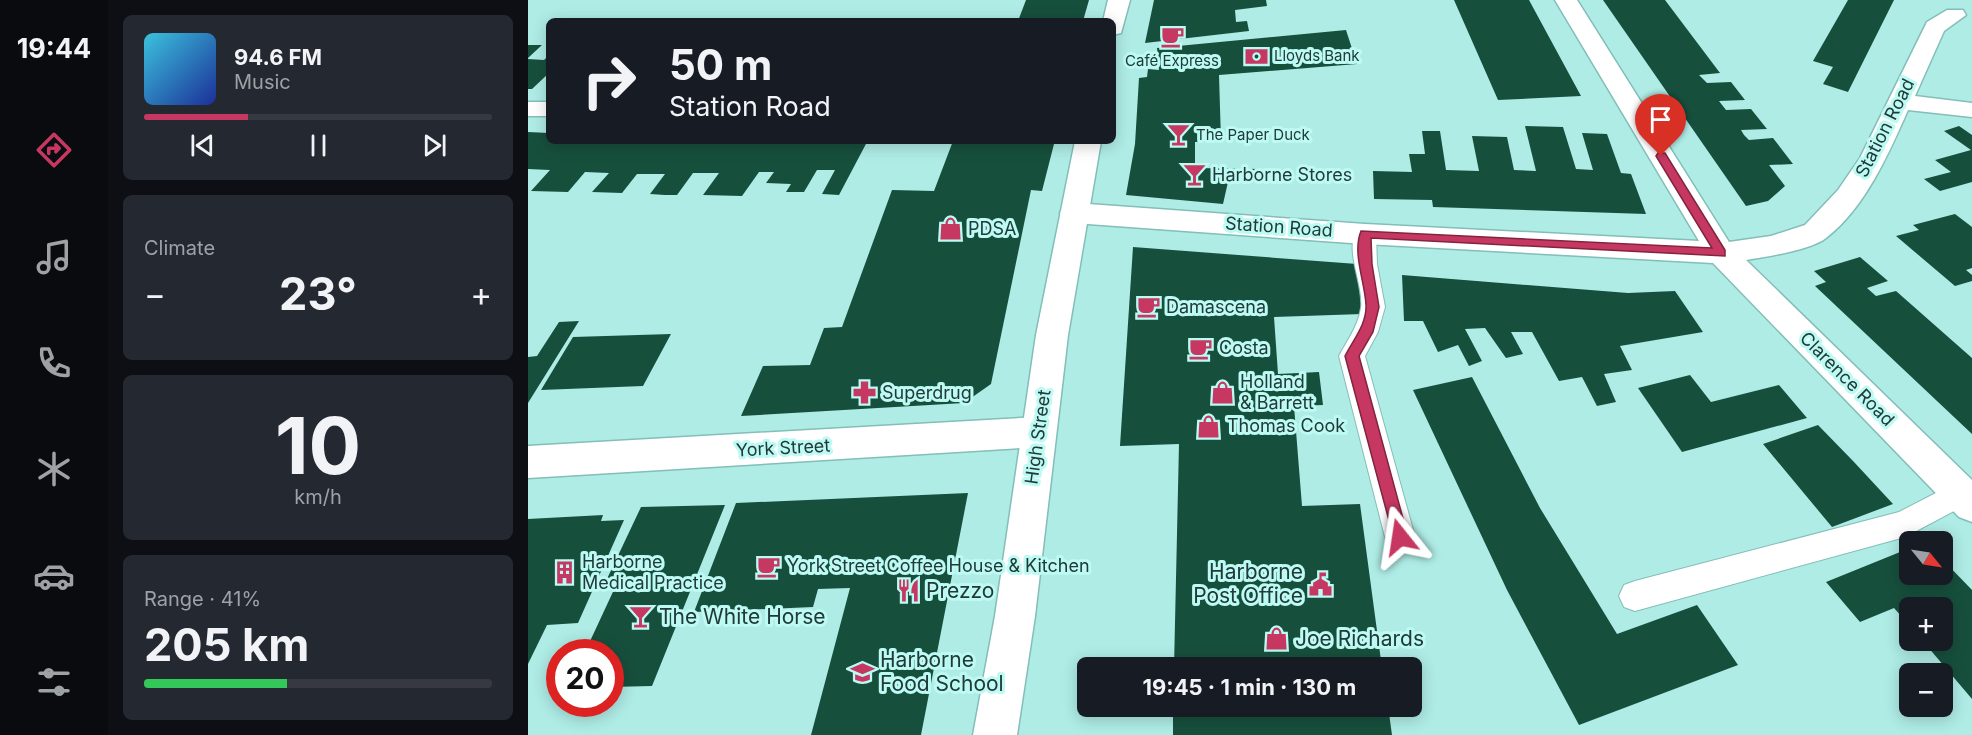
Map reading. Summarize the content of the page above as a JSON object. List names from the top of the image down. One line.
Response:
{"streets":{"street":["Station Road","Clarence Road","High Street","York Street"]},"crossings":[["Station Road","Clarence Road"],["Station Road","High Street"],["High Street","York Street"]],"places":{"cafe":["Café Express","Damascena","Costa","York Street Coffee House & Kitchen"],"bank":["Lloyds Bank"],"bar":["The Paper Duck","Harborne Stores","The White Horse"],"shop":["PDSA","Holland & Barrett","Thomas Cook","Joe Richards"],"pharmacy":["Superdrug"],"building":["Harborne Medical Practice"],"public building":["Harborne Post Office"],"restaurant":["Prezzo"],"school or university":["Harborne Food School"]},"north":"bottom right","page":{"tabs":"19:44","turn":["50 m","Station Road"],"song":["94.6 FM","Music"],"tile":["Climate",["10","km/h"],["Range · 41%","205 km"]],"heat":["−","23°","+"],"map_buttons":["+","−"],"limit":"20","trip":"19:45 · 1 min · 130 m"}}
